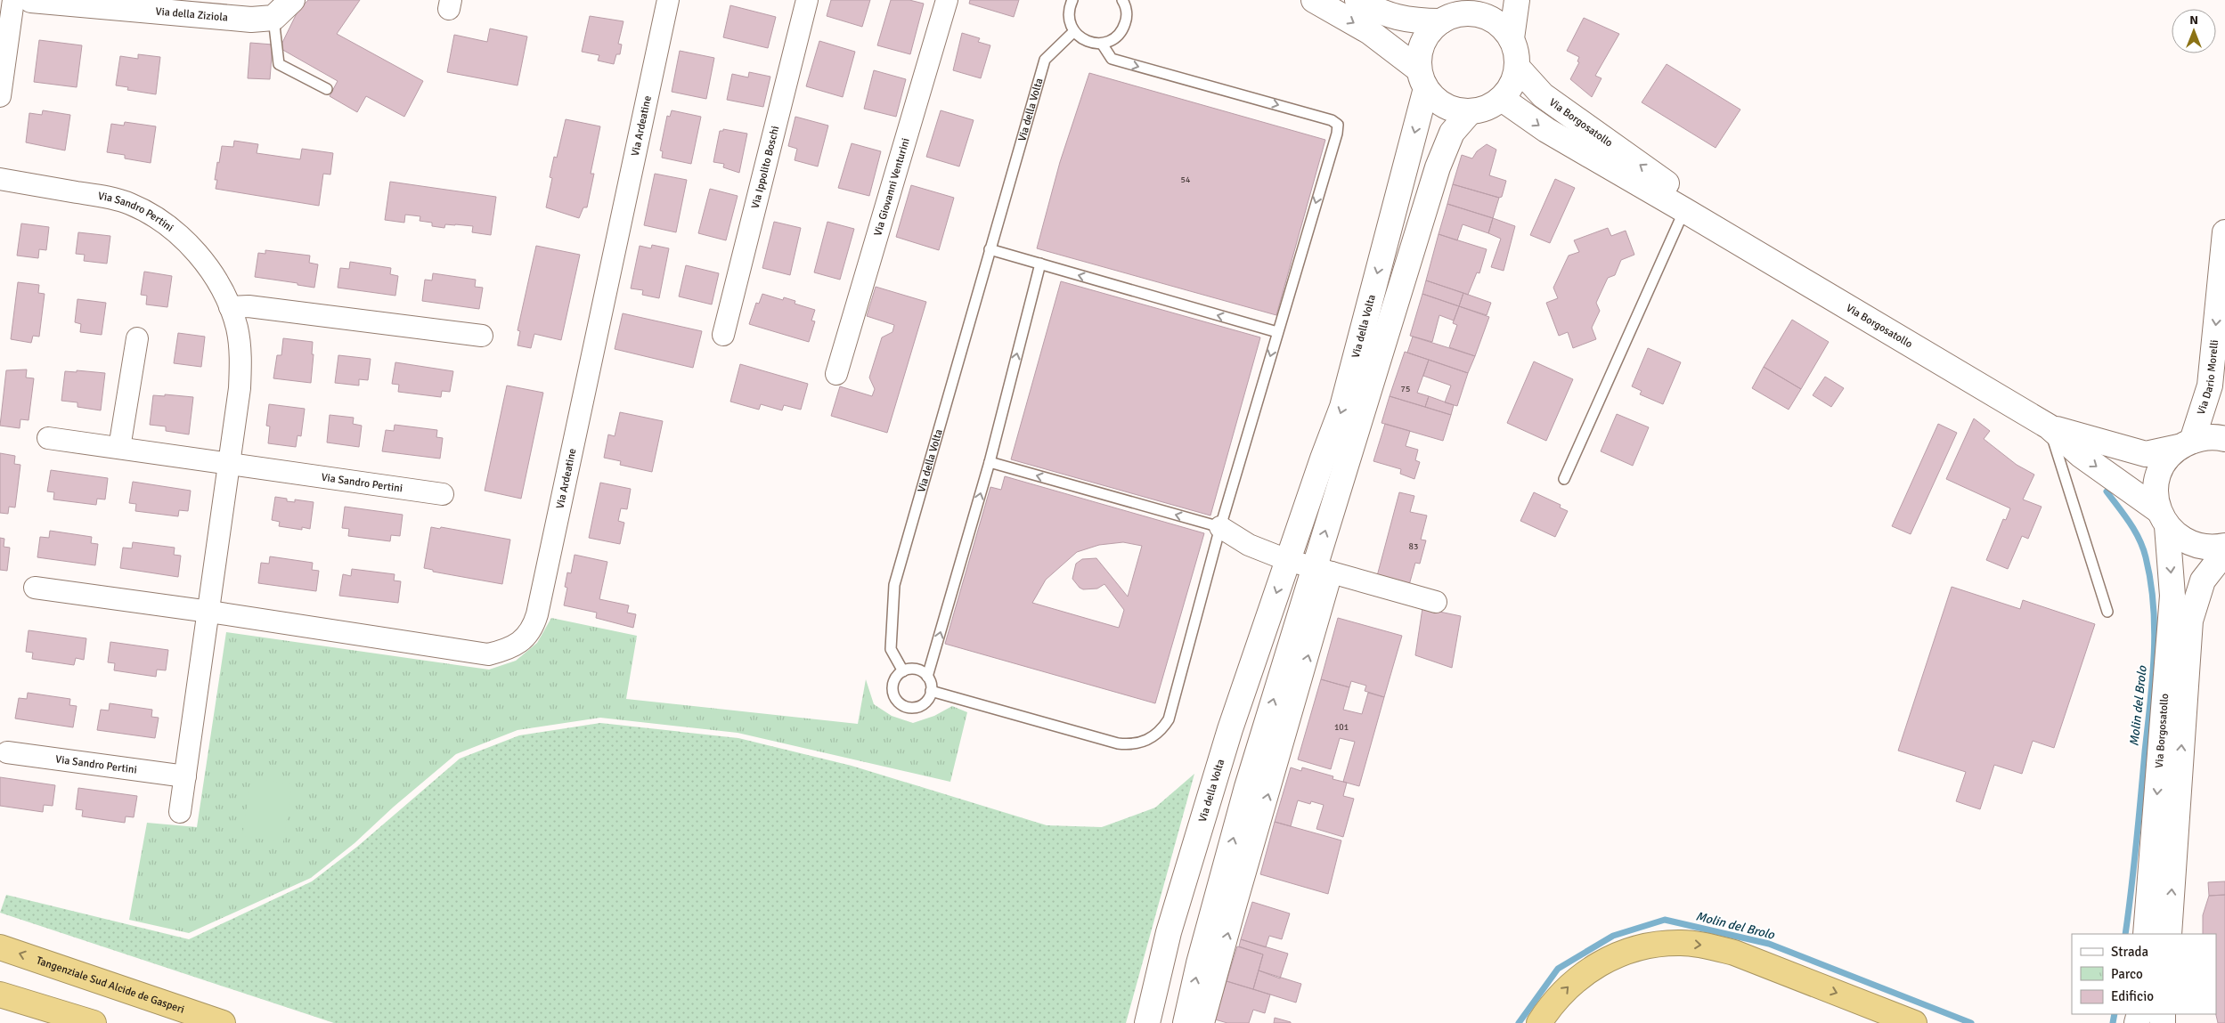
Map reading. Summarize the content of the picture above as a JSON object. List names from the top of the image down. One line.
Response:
{"streets":{"highway":["Tangenziale Sud Alcide de Gasperi"],"main road":["Via della Ziziola","Via della Volta","Via Borgosatollo","Via Dario Morelli"],"street":["Via Ardeatine","Via Ippolito Boschi","Via Giovanni Venturini","Via Sandro Pertini"]},"crossings":[["Via della Volta","Via Borgosatollo"],["Via Borgosatollo","Via Dario Morelli"],["Via Ardeatine","Via Sandro Pertini"]],"one_way":["Via Dario Morelli"],"water":["Molin del Brolo"],"house_numbers":["54","75","83","101"],"legend":["Strada","Parco","Edificio"],"north":"top"}
